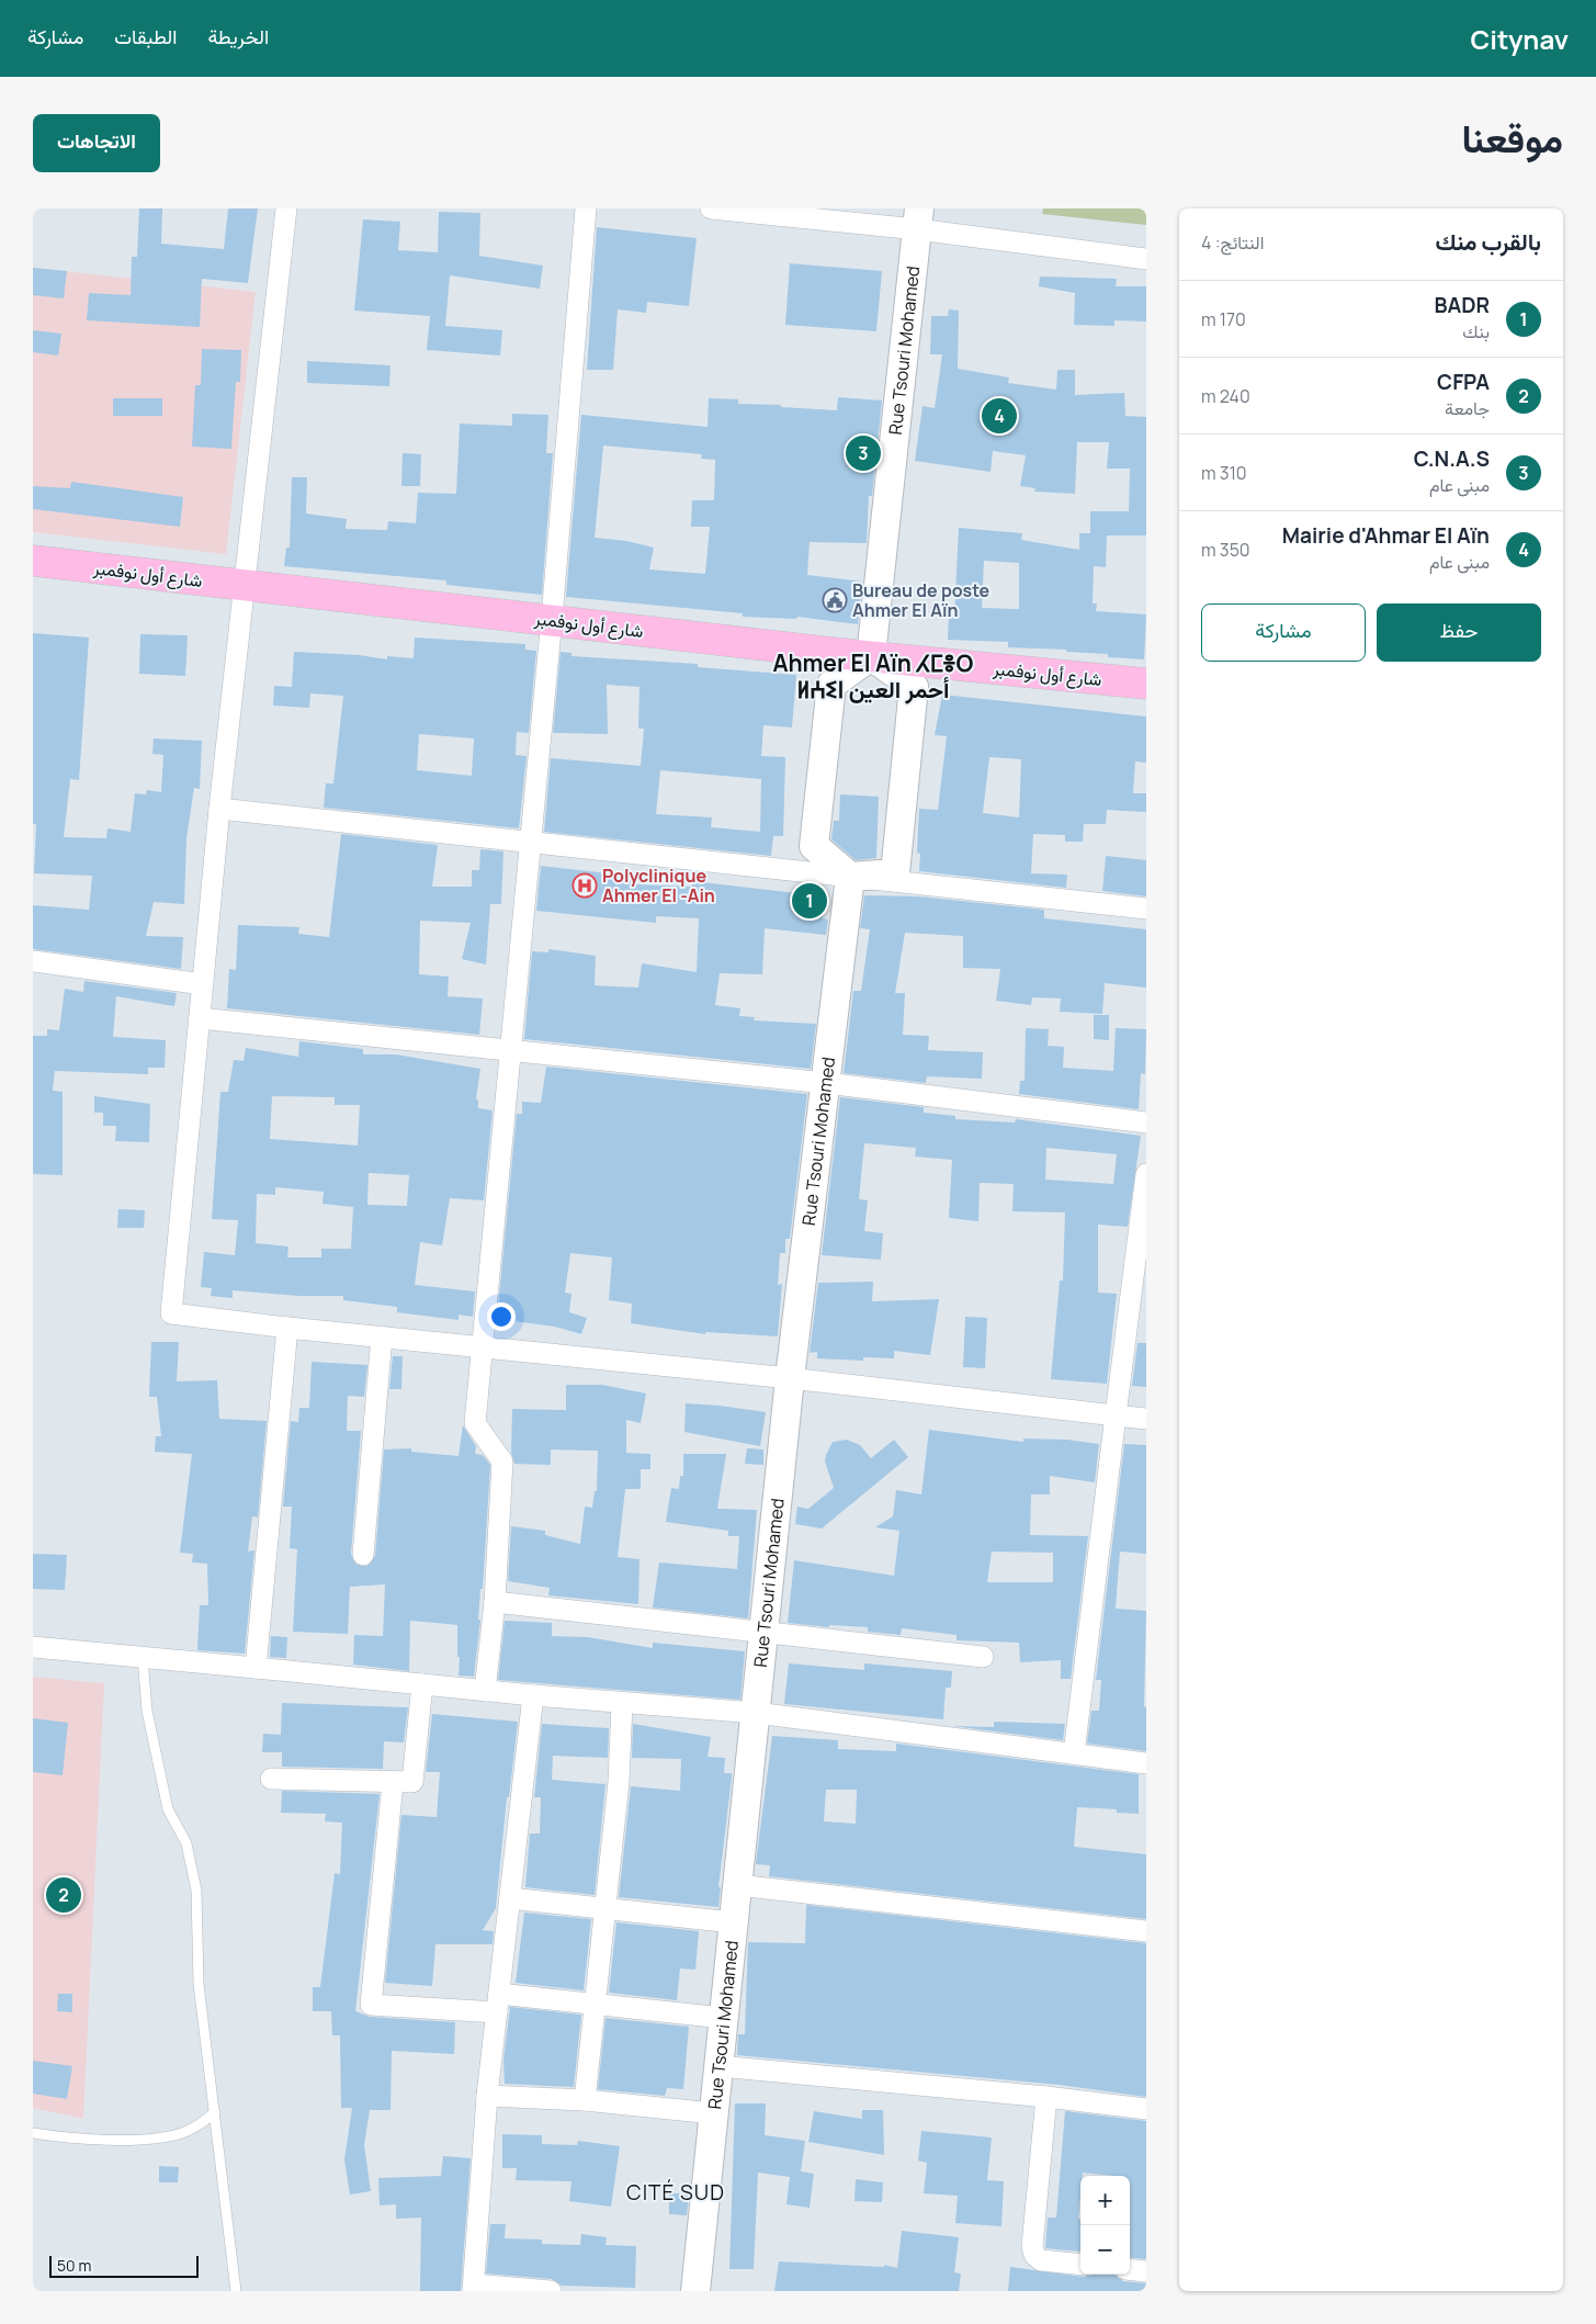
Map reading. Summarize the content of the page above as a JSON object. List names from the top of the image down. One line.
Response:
{"streets":{"main road":["شارع أول نوفمبر"],"street":["Rue Tsouri Mohamed"]},"crossings":[["Rue Tsouri Mohamed","شارع أول نوفمبر"]],"districts":["Ahmer El Aïn ⵃⵎⴻⵔ ⵍⵄⵉⵏ أحمر العين","CITÉ SUD"],"places":{"public building":["Bureau de poste Ahmer El Aïn"],"hospital":["Polyclinique Ahmer El -Ain"]},"scale_bar":"50 m","page":{"header":"Citynav","nav":["الخريطة","الطبقات","مشاركة"],"title":"موقعنا","buttons":["الاتجاهات",["حفظ","مشاركة"]],"heading":["بالقرب منك","النتائج: 4"],"list":[{"mark":"1","name":"BADR","note":"بنك","value":"170 m"},{"mark":"2","name":"CFPA","note":"جامعة","value":"240 m"},{"mark":"3","name":"C.N.A.S","note":"مبنى عام","value":"310 m"},{"mark":"4","name":"Mairie d'Ahmar El Aïn","note":"مبنى عام","value":"350 m"}],"pins":["4","3","1","2"],"map_buttons":["+","−"],"scale":"50 m"}}
